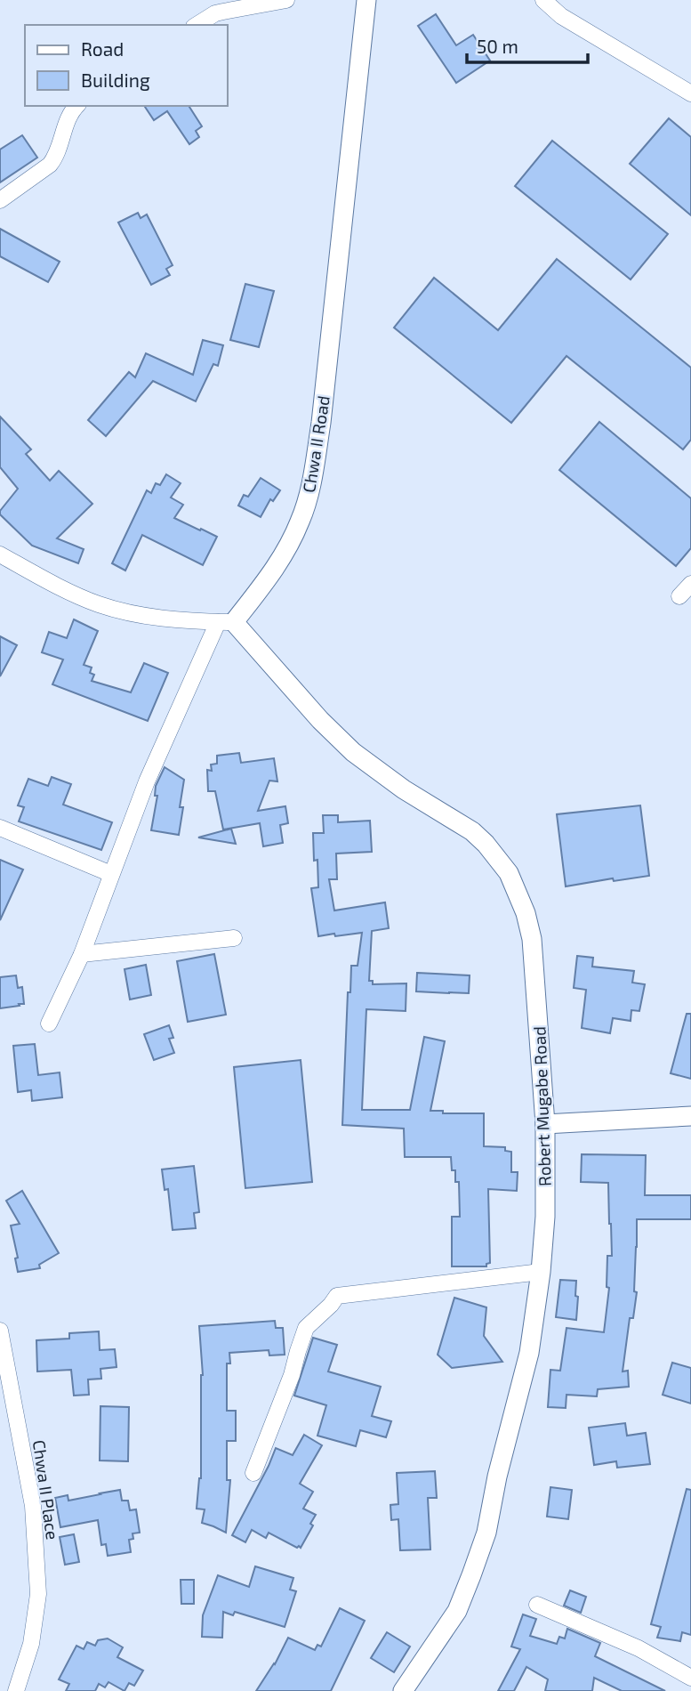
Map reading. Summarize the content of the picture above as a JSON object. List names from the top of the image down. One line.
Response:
{"streets":{"street":["Chwa II Road","Robert Mugabe Road","Chwa II Place"]},"crossings":[["Chwa II Road","Robert Mugabe Road"]],"legend":["Road","Building"],"scale_bar":"50 m"}
